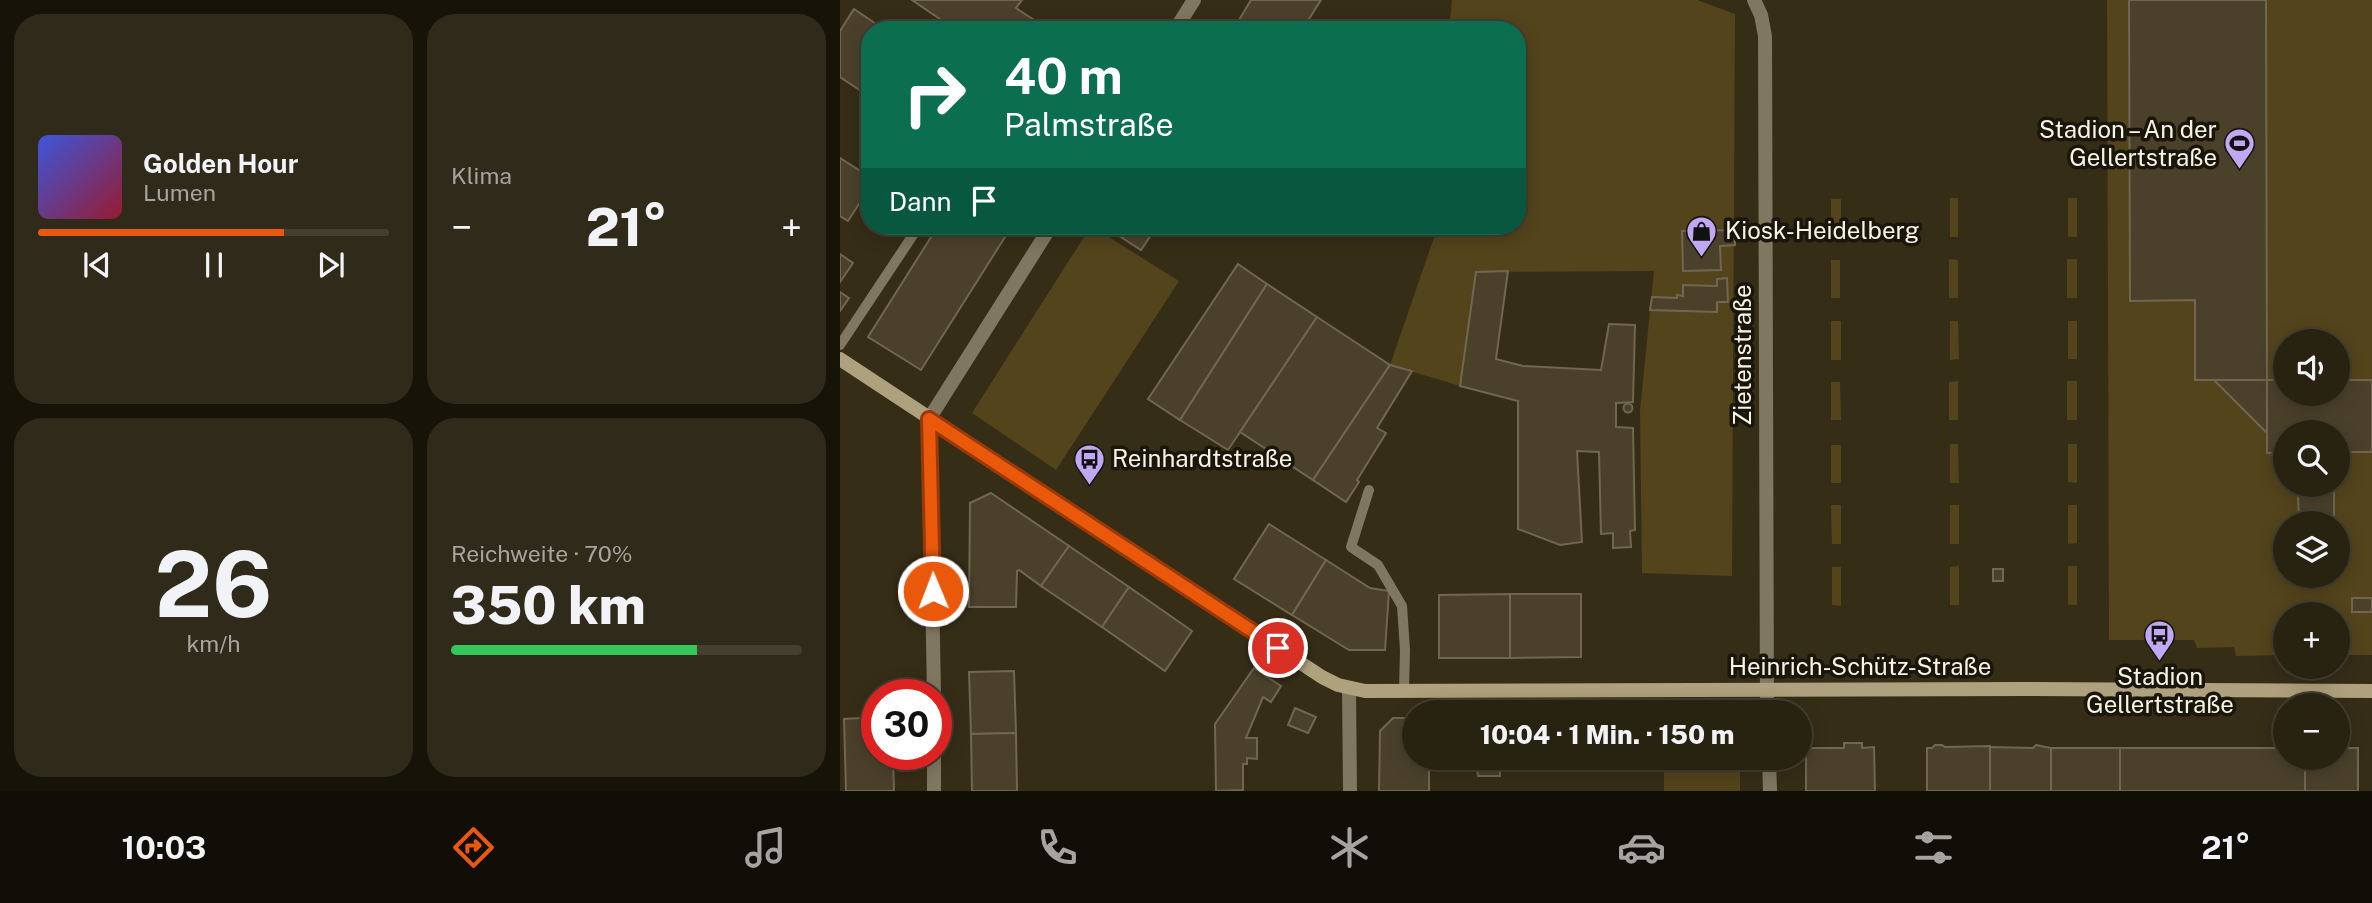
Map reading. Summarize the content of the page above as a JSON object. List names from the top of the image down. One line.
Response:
{"streets":{"main road":["Heinrich-Schütz-Straße"],"street":["Zietenstraße"]},"crossings":[["Zietenstraße","Heinrich-Schütz-Straße"]],"places":{"sports":["Stadion – An der Gellertstraße"],"shop":["Kiosk-Heidelberg"],"bus stop":["Reinhardtstraße","Stadion Gellertstraße"]},"page":{"tile":["Klima",["26","km/h"],["Reichweite · 70%","350 km"]],"turn":["40 m","Palmstraße"],"song":["Golden Hour","Lumen"],"then":"Dann","heat":["−","21°","+"],"map_buttons":["+","−"],"limit":"30","trip":"10:04 · 1 Min. · 150 m","tabs":["10:03","21°"]}}
